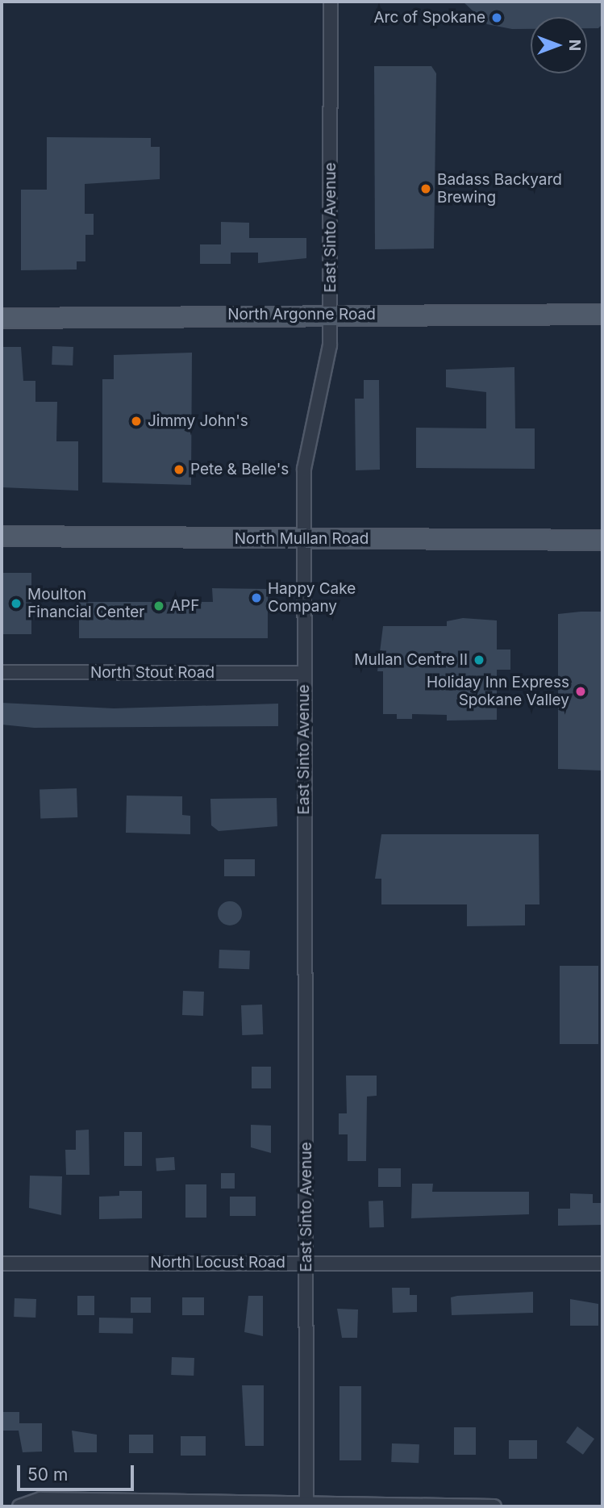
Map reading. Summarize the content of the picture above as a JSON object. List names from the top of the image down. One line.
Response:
{"streets":{"main road":["North Argonne Road","North Mullan Road"],"street":["East Sinto Avenue","North Stout Road","North Locust Road"]},"crossings":[["East Sinto Avenue","North Argonne Road"],["East Sinto Avenue","North Mullan Road"],["East Sinto Avenue","North Stout Road"],["East Sinto Avenue","North Locust Road"]],"places":["Arc of Spokane","Badass Backyard Brewing","Jimmy John's","Pete & Belle's","Happy Cake Company","Moulton Financial Center","APF","Mullan Centre II","Holiday Inn Express Spokane Valley"],"scale_bar":"50 m","north":"right"}
